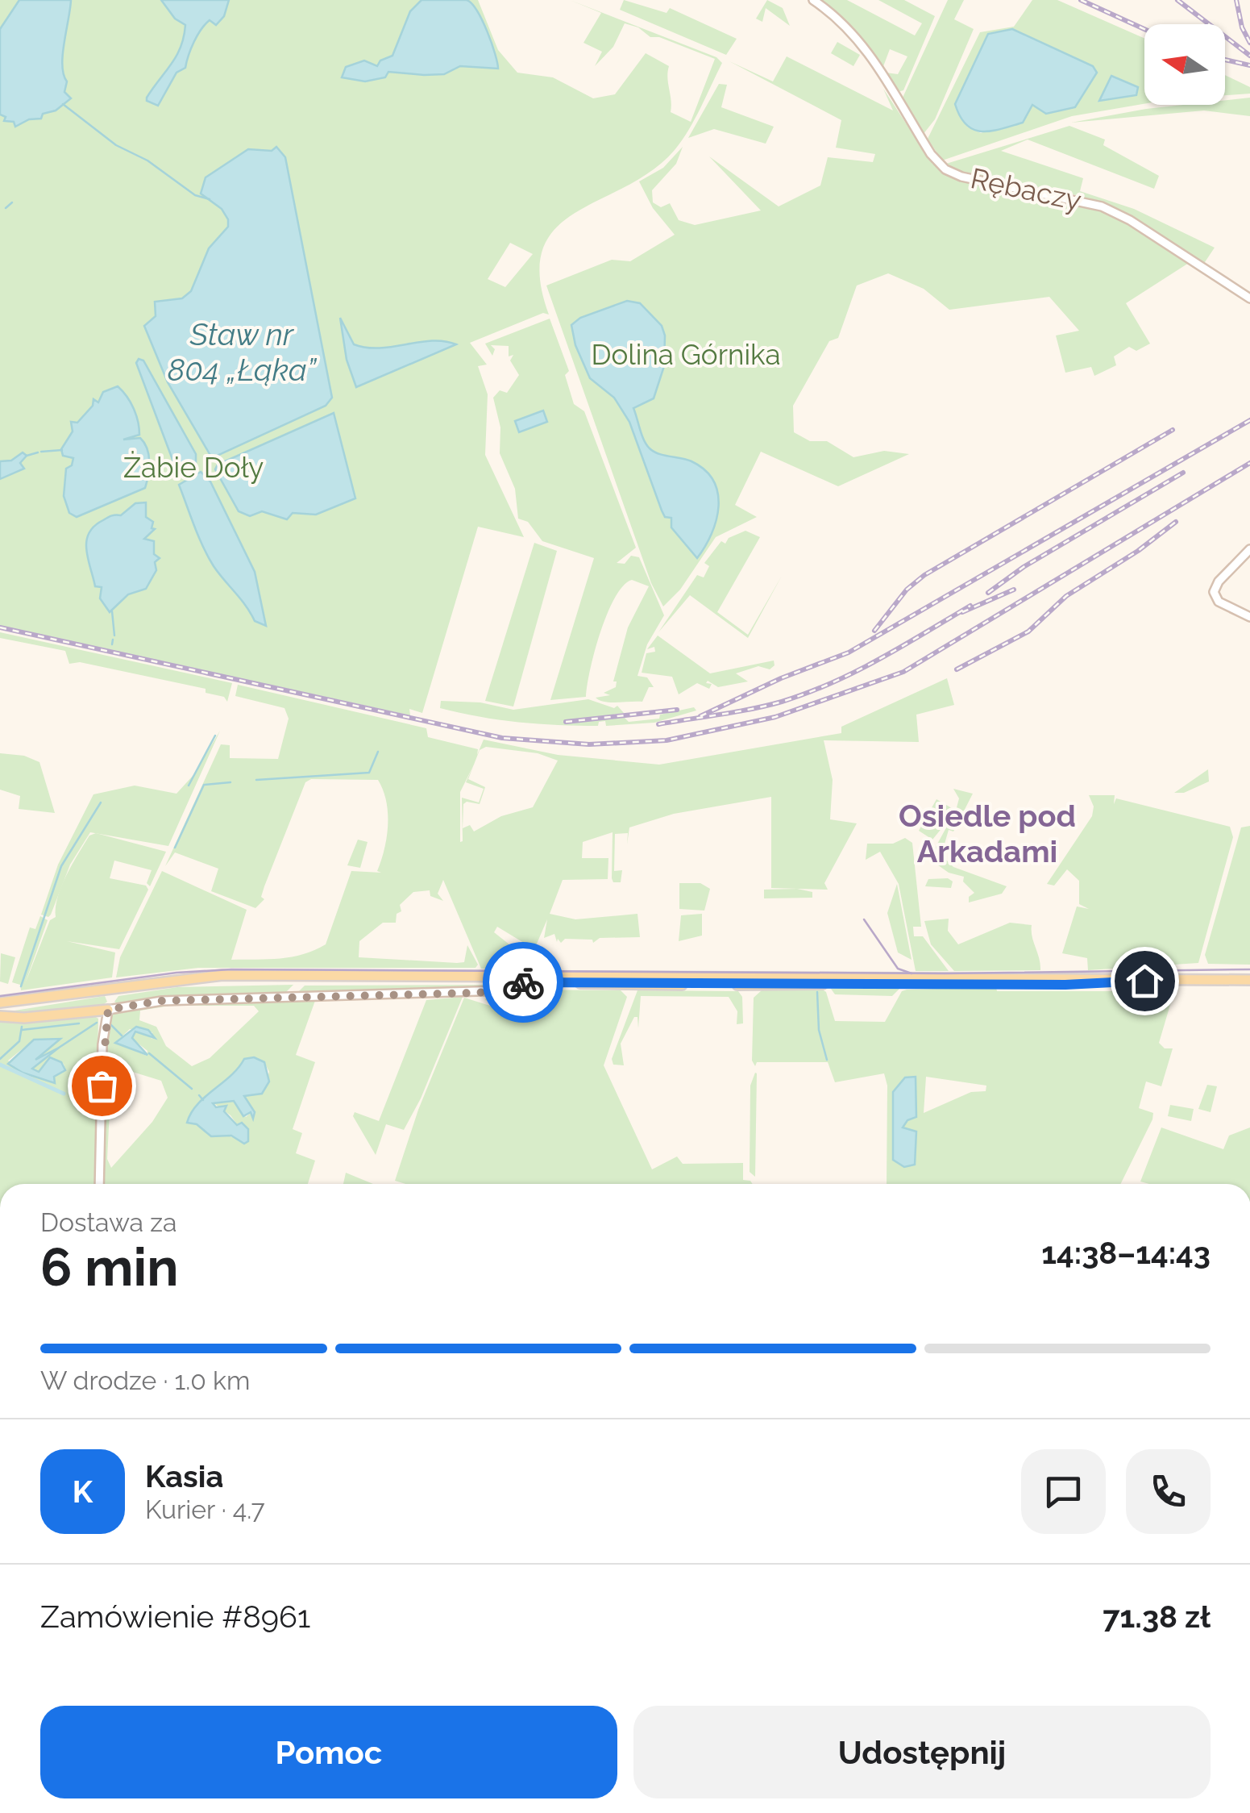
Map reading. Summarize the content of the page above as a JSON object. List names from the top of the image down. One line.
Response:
{"streets":{"street":["Rębaczy"]},"districts":["Osiedle pod Arkadami"],"water":["Staw nr 804 „Łąka”"],"parks":["Dolina Górnika","Żabie Doły"],"north":"left","page":{"heading":["6 min","Dostawa za","14:38–14:43"],"panel":["Kasia","Kurier · 4.7","Zamówienie #8961","71.38 zł"],"bar":"W drodze · 1.0 km","round":"K","buttons":["Pomoc","Udostępnij"]}}
